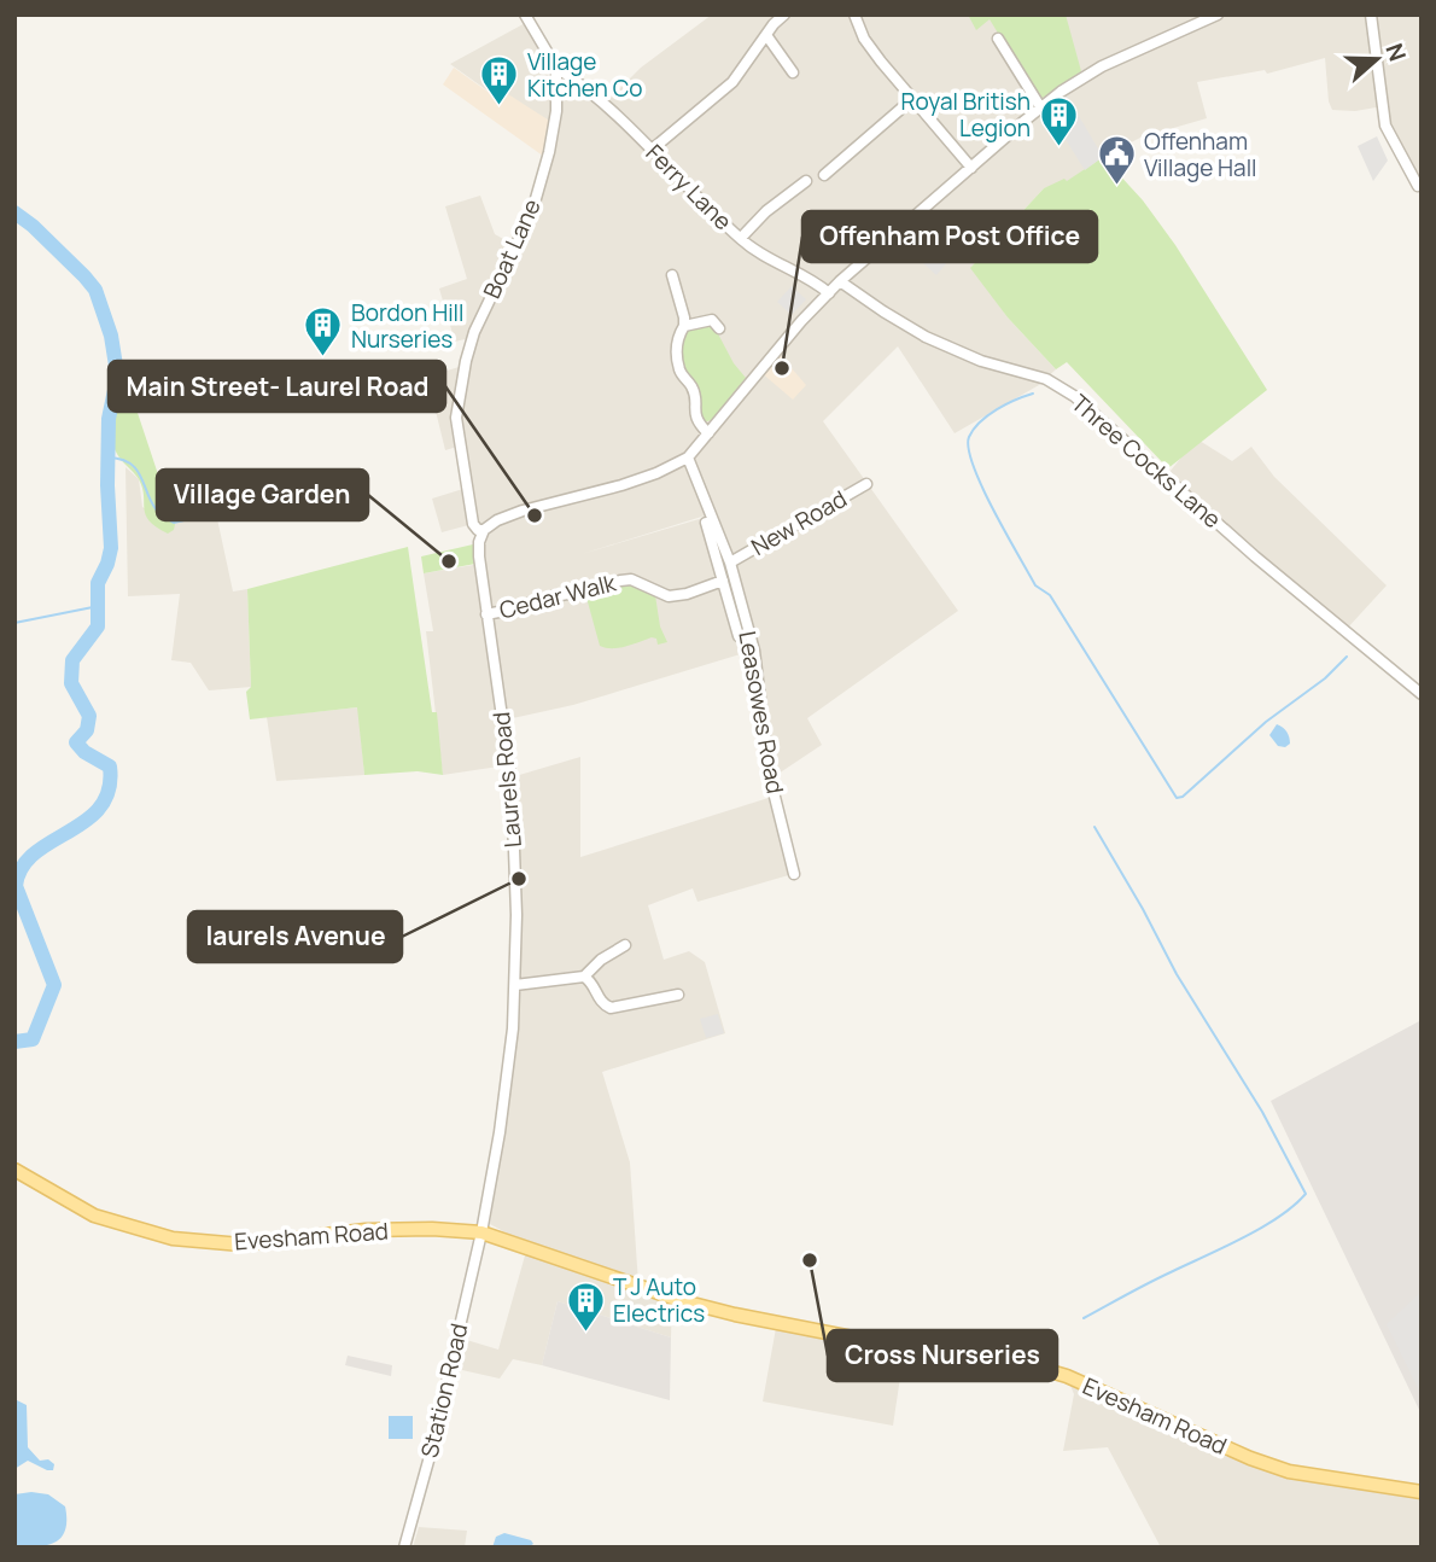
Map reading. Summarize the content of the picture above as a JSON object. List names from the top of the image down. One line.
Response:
{"streets":{"main road":["Evesham Road"],"street":["Ferry Lane","Boat Lane","Three Cocks Lane","New Road","Cedar Walk","Leasowes Road","Laurels Road","Station Road"]},"crossings":[["Ferry Lane","Boat Lane"],["Boat Lane","Laurels Road"],["New Road","Leasowes Road"],["Cedar Walk","Laurels Road"],["Laurels Road","Evesham Road"],["Laurels Road","Station Road"],["Evesham Road","Station Road"]],"places":{"building":["Village Kitchen Co","Royal British Legion","Bordon Hill Nurseries","T J Auto Electrics"],"public building":["Offenham Village Hall"],"other":["Offenham Post Office","Main Street- Laurel Road","Village Garden","laurels Avenue","Cross Nurseries"]},"north":"right"}
